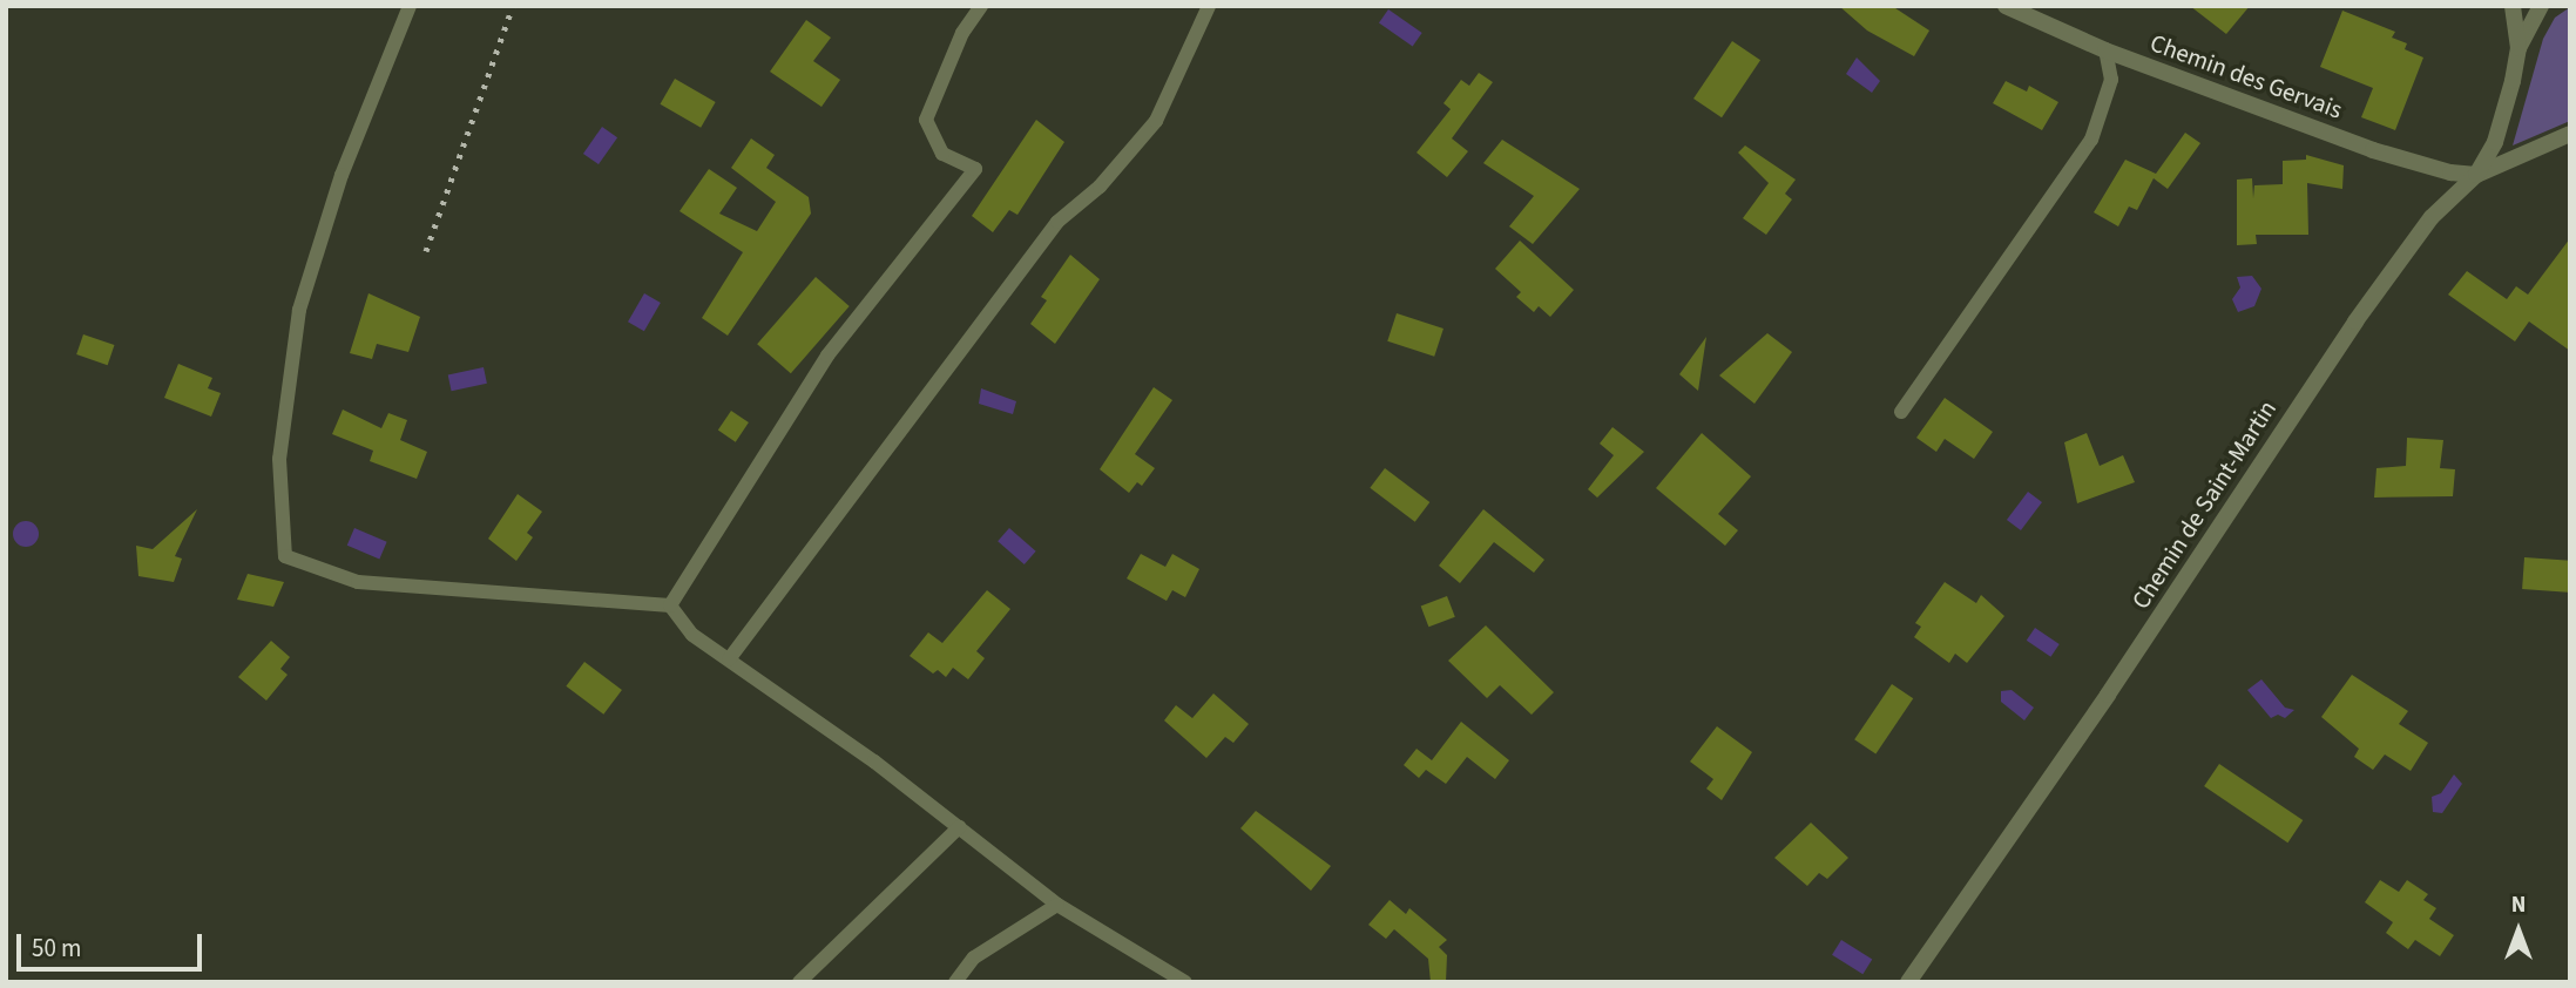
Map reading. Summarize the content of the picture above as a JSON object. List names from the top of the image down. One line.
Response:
{"streets":{"street":["Chemin des Gervais","Chemin de Saint-Martin"]},"crossings":[["Chemin des Gervais","Chemin de Saint-Martin"]],"scale_bar":"50 m","north":"top"}
